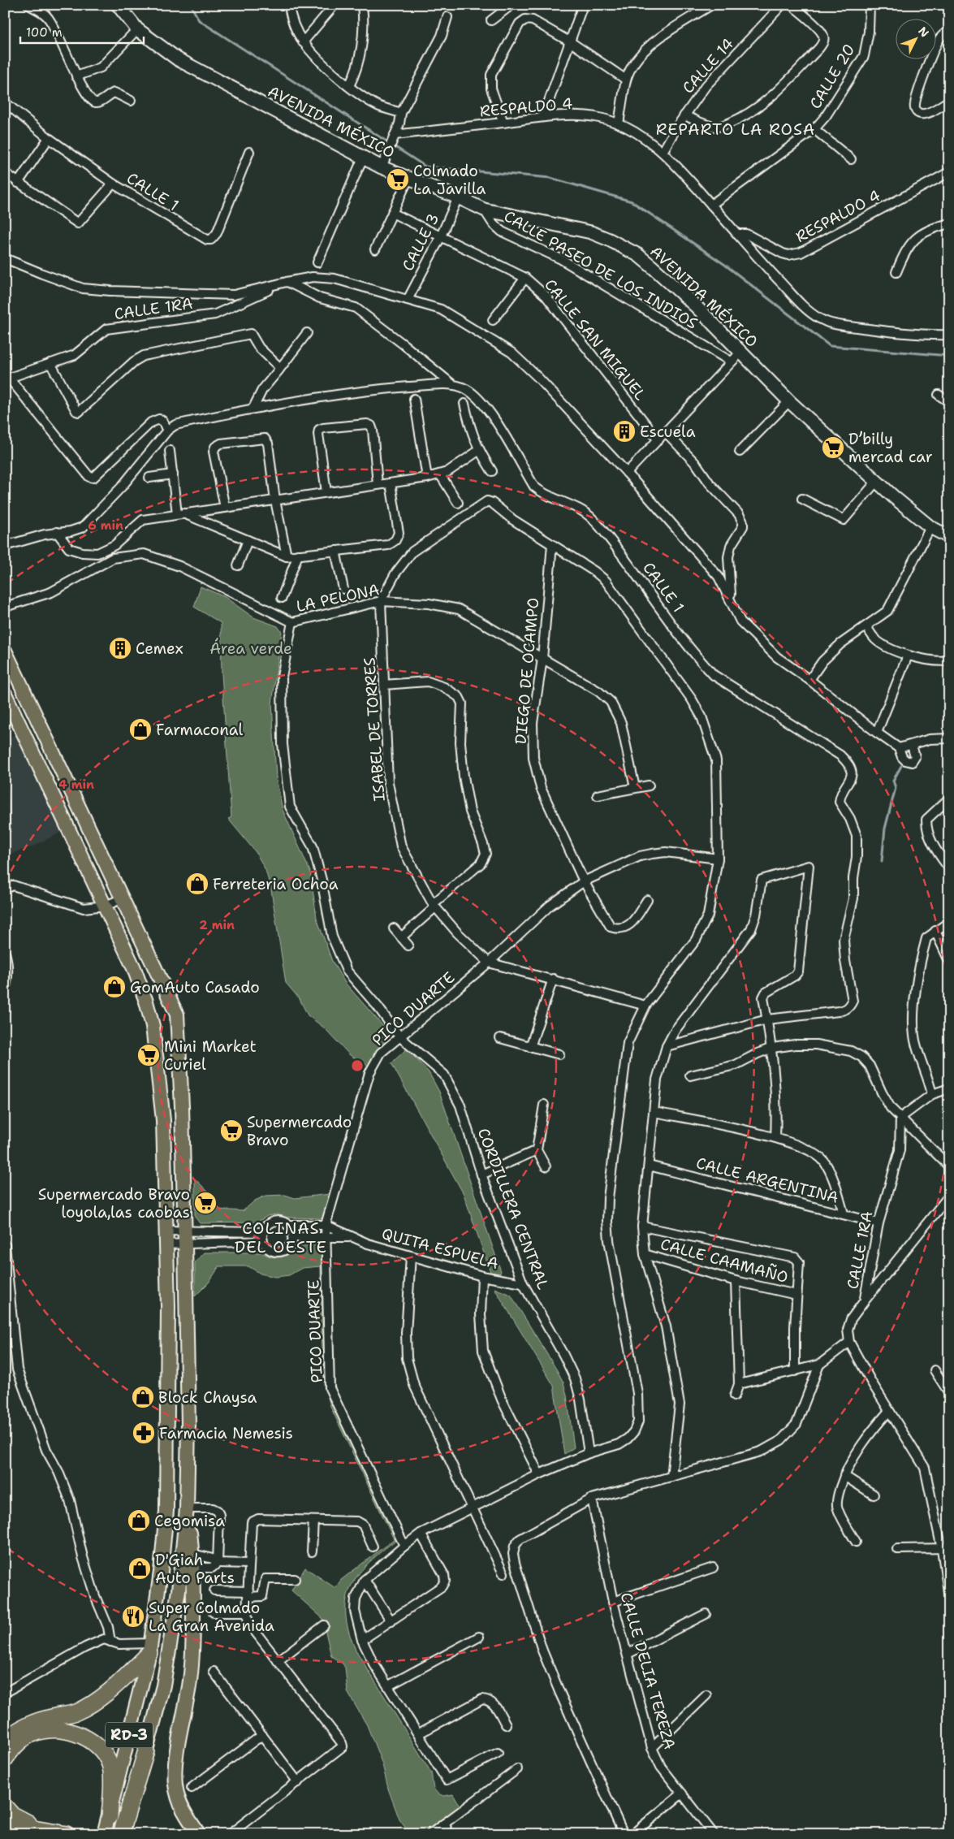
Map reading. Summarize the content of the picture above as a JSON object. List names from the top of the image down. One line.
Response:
{"streets":{"highway":["RD-3"],"street":["CALLE 14","CALLE 20","RESPALDO 4","AVENIDA MÉXICO","CALLE 1","CALLE 3","CALLE PASEO DE LOS INDIOS","CALLE 1RA","CALLE SAN MIGUEL","LA PELONA","DIEGO DE OCAMPO","ISABEL DE TORRES","PICO DUARTE","CALLE ARGENTINA","CORDILLERA CENTRAL","QUITA ESPUELA","CALLE CAAMAÑO","CALLE DELIA TEREZA"]},"crossings":[["CALLE 14","RESPALDO 4"],["CALLE 20","RESPALDO 4"],["AVENIDA MÉXICO","CALLE 3"],["AVENIDA MÉXICO","CALLE PASEO DE LOS INDIOS"],["CALLE 3","CALLE SAN MIGUEL"],["CALLE 1RA","CALLE ARGENTINA"],["LA PELONA","DIEGO DE OCAMPO"],["LA PELONA","ISABEL DE TORRES"],["LA PELONA","CORDILLERA CENTRAL"],["DIEGO DE OCAMPO","PICO DUARTE"],["ISABEL DE TORRES","PICO DUARTE"],["PICO DUARTE","CORDILLERA CENTRAL"],["CORDILLERA CENTRAL","QUITA ESPUELA"]],"districts":["REPARTO LA ROSA","COLINAS DEL OESTE"],"parks":["Área verde"],"places":{"supermarket":["Colmado La Javilla","D’billy mercad car","Mini Market Curiel","Supermercado Bravo","Supermercado Bravo loyola,las caobas"],"building":["Escuela","Cemex"],"shop":["Farmaconal","Ferreteria Ochoa","GomAuto Casado","Block Chaysa","Cegomisa","D'Giah Auto Parts"],"pharmacy":["Farmacia Nemesis"],"restaurant":["Super Colmado La Gran Avenida"]},"scale_bar":"100 m","north":"top right","rings":["6 min","4 min","2 min"]}
